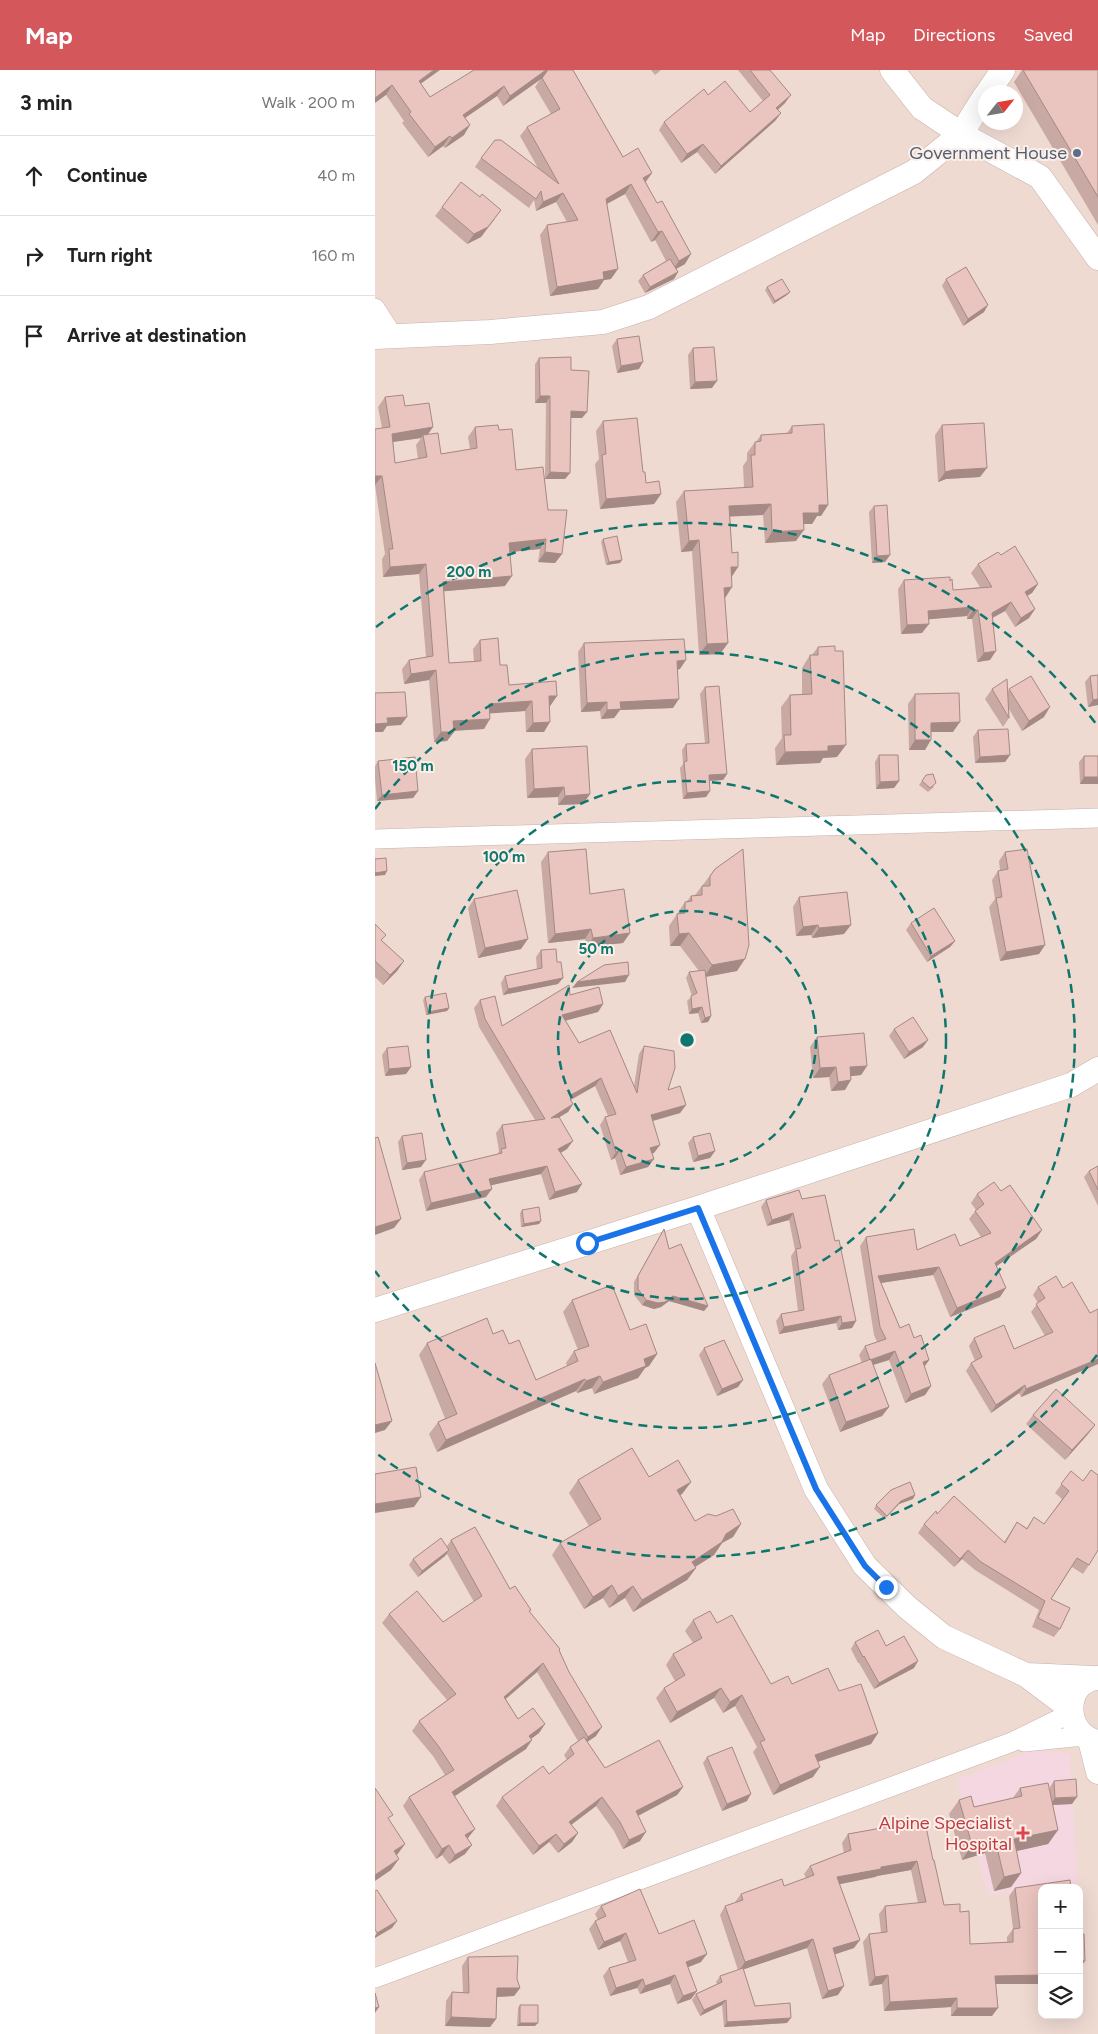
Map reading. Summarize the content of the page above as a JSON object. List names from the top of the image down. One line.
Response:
{"places":{"other":["Government House"],"health":["Alpine Specialist Hospital"]},"north":"top right","page":{"header":"Map","nav":["Map","Directions","Saved"],"heading":["3 min","Walk · 200 m"],"list":[["Continue","40 m"],["Turn right","160 m"],"Arrive at destination"],"map_buttons":["+","−"]},"rings":["200 m","150 m","100 m","50 m"]}
